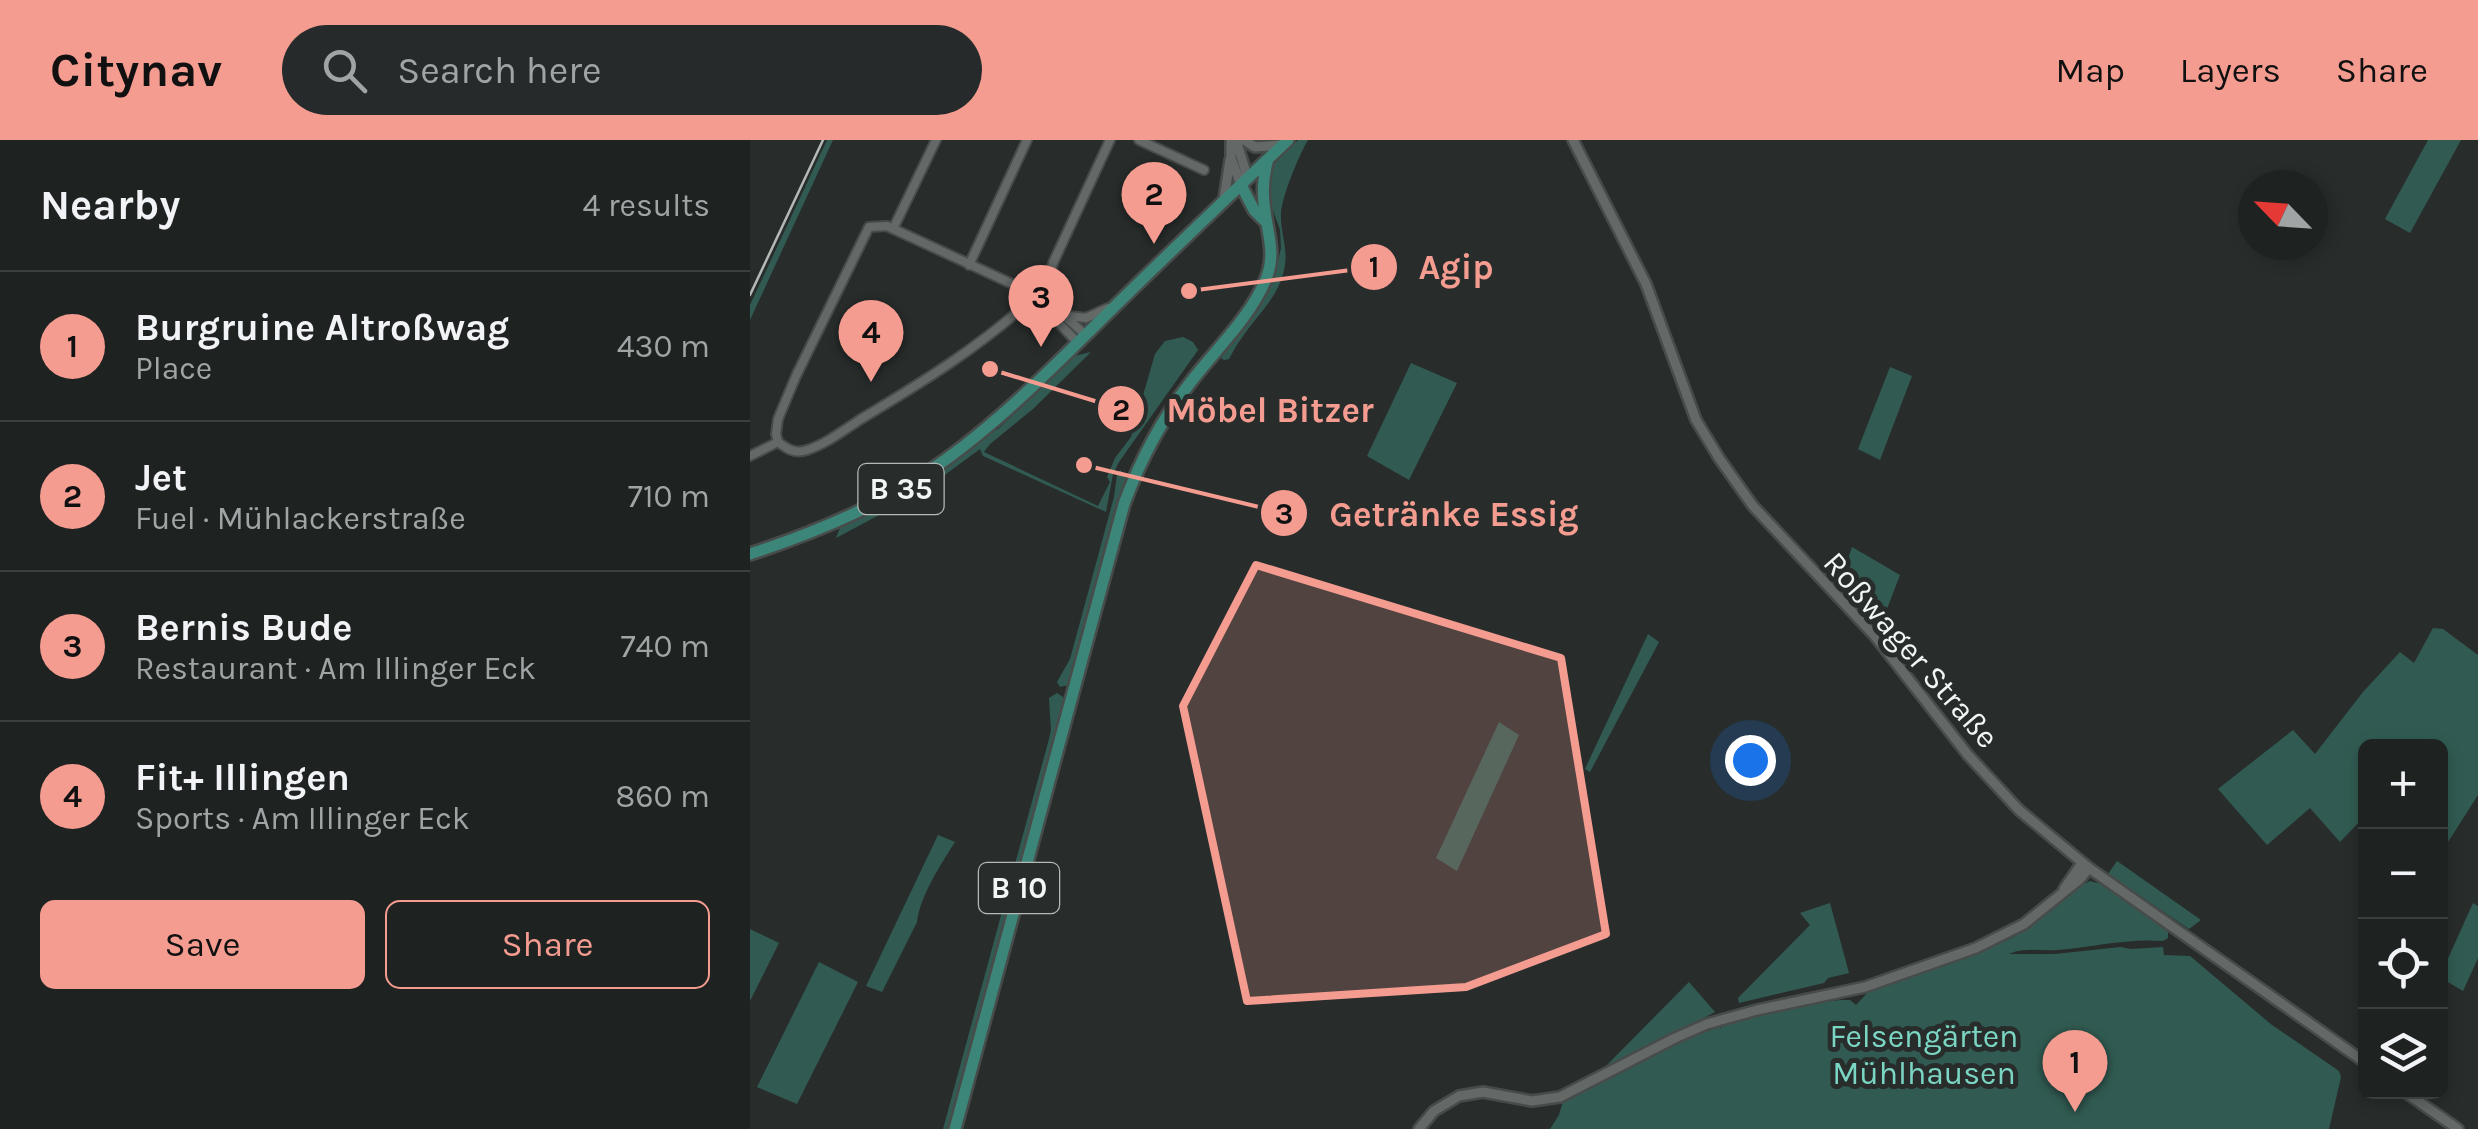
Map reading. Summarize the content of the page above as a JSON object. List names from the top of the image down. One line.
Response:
{"streets":{"main road":["B 35","B 10"],"street":["Roßwager Straße"]},"crossings":[["B 35","B 10"]],"parks":["Felsengärten Mühlhausen"],"places":["Agip","Möbel Bitzer","Getränke Essig"],"north":"top left","page":{"header":"Citynav","search":"Search here","nav":["Map","Layers","Share"],"heading":["Nearby","4 results"],"pins":["2","3","4","1"],"list":[{"mark":"1","name":"Burgruine Altroßwag","note":"Place","value":"430 m"},{"mark":"2","name":"Jet","note":"Fuel · Mühlackerstraße","value":"710 m"},{"mark":"3","name":"Bernis Bude","note":"Restaurant · Am Illinger Eck","value":"740 m"},{"mark":"4","name":"Fit+ Illingen","note":"Sports · Am Illinger Eck","value":"860 m"}],"map_buttons":["+","−"],"buttons":["Save","Share"]}}
